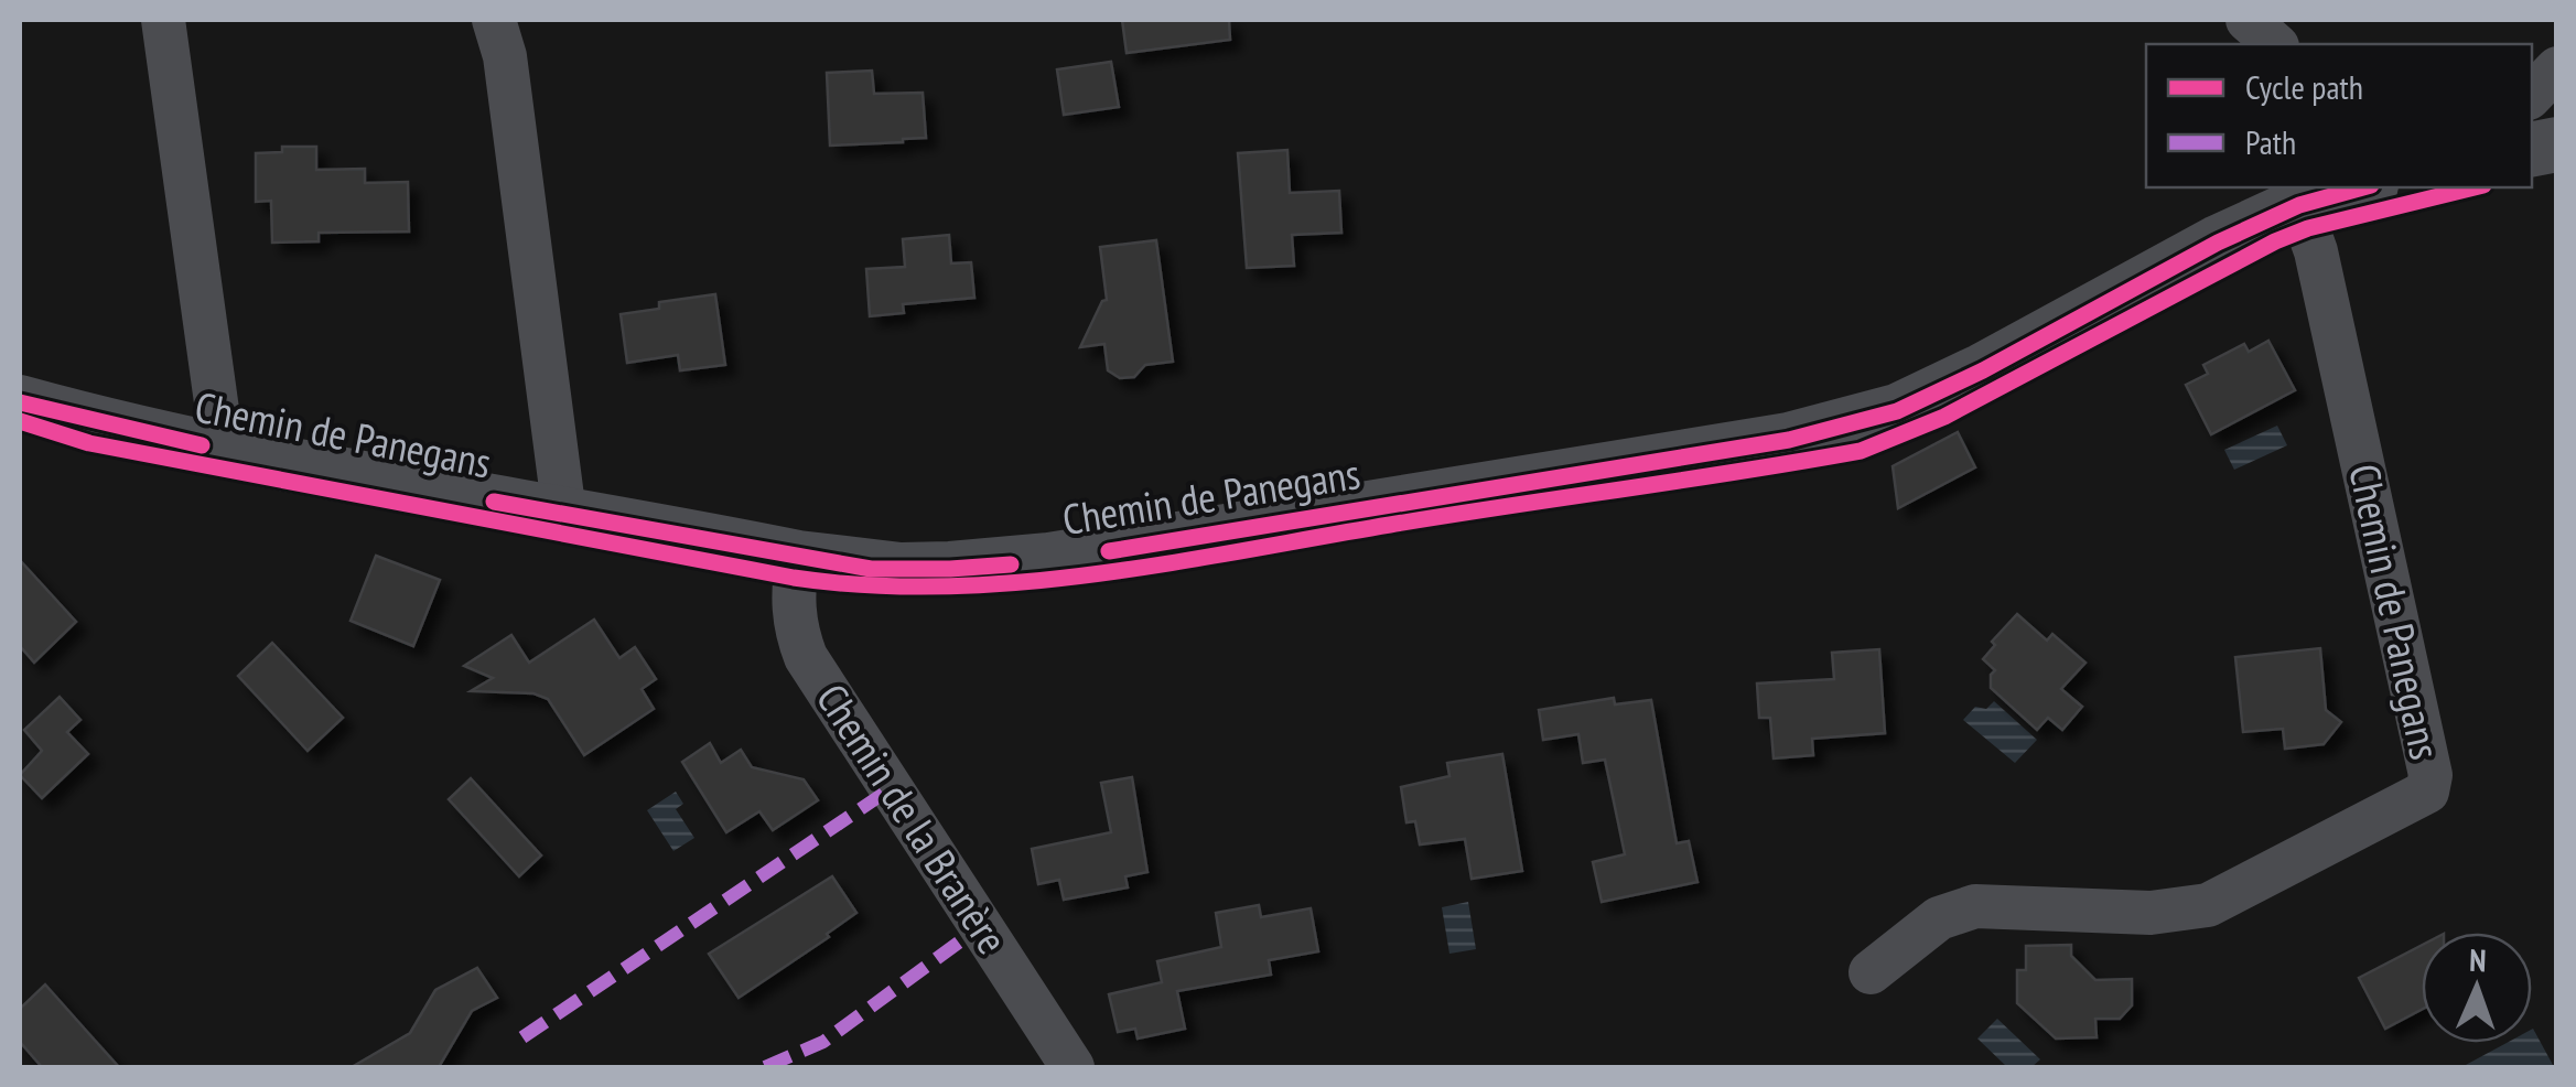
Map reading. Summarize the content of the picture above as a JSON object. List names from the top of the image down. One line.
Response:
{"streets":{"street":["Chemin de Panegans","Chemin de la Branère"]},"crossings":[["Chemin de Panegans","Chemin de la Branère"]],"legend":["Cycle path","Path"],"north":"top"}
